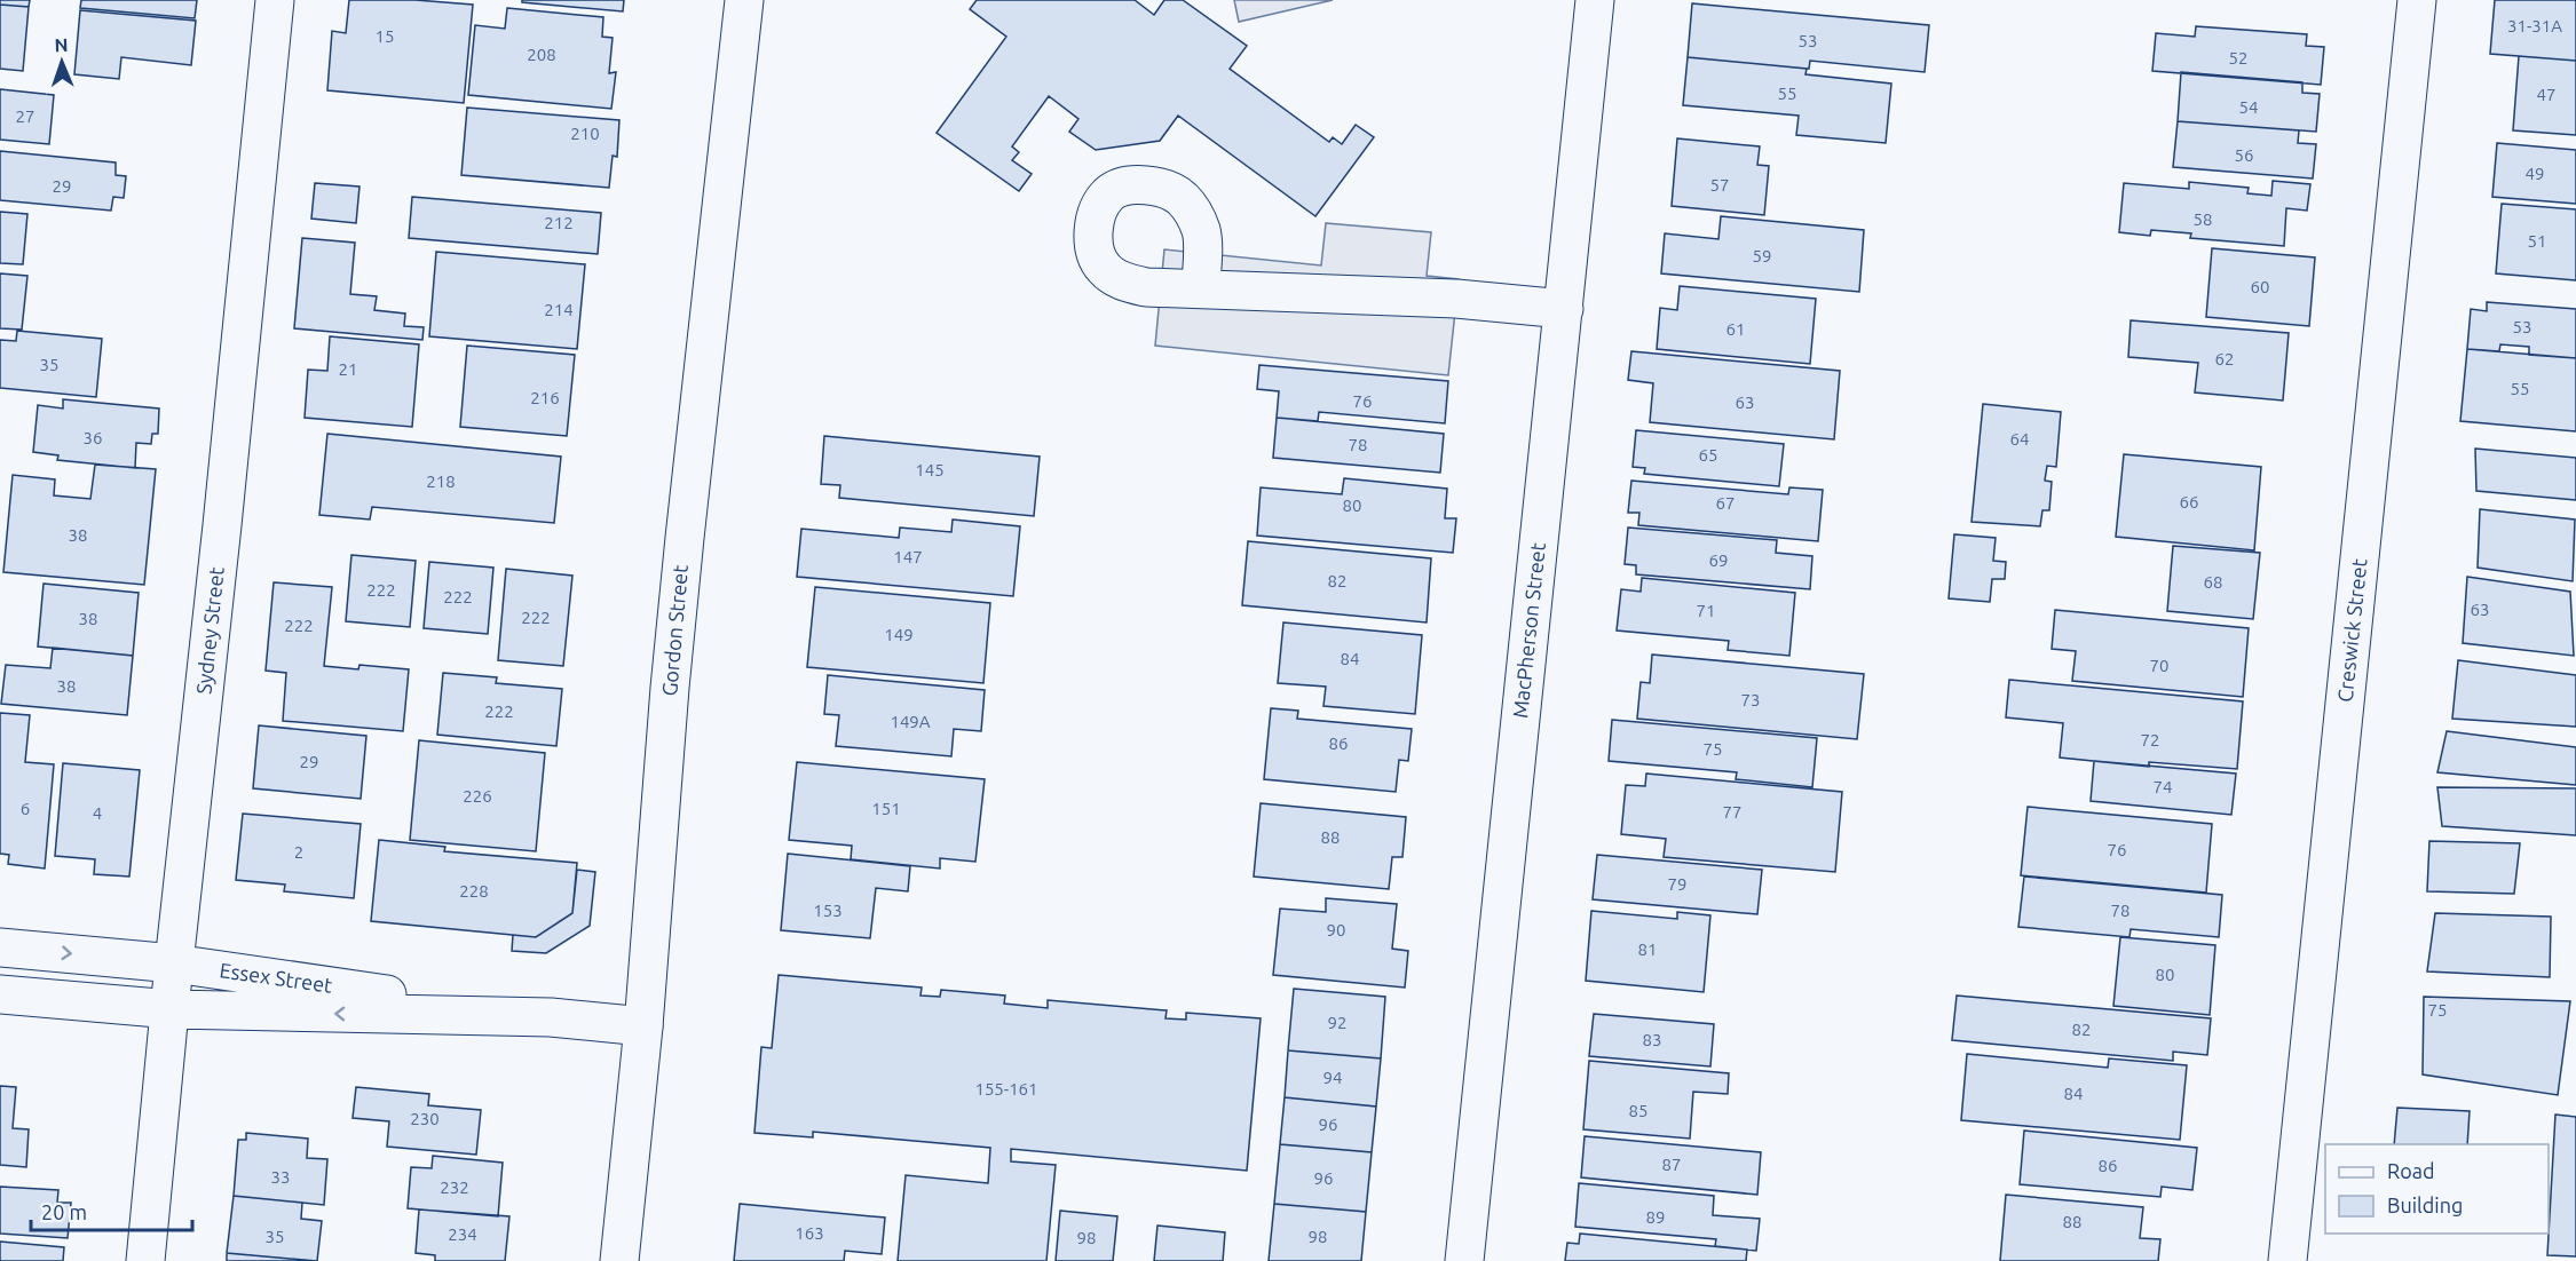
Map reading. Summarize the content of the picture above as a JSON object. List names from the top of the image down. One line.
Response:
{"streets":{"street":["Sydney Street","Gordon Street","MacPherson Street","Creswick Street","Essex Street"]},"crossings":[["Sydney Street","Essex Street"],["Gordon Street","Essex Street"]],"house_numbers":["31-31A","15","53","208","52","55","47","54","27","210","56","49","57","29","58","212","51","59","60","214","53","61","62","35","21","55","216","76","63","36","64","78","65","145","218","66","67","80","38","147","69","82","68","222","222","63","71","222","38","222","149","84","70","38","73","222","149A","72","86","75","29","74","226","6","151","77","4","88","76","2","79","228","153","78","90","81","80","75","92","82","83","94","155-161","84","85","230","96","87","86","33","96","232","89","88","163","234","35","98","98"],"legend":["Road","Building"],"scale_bar":"20 m","north":"top"}
